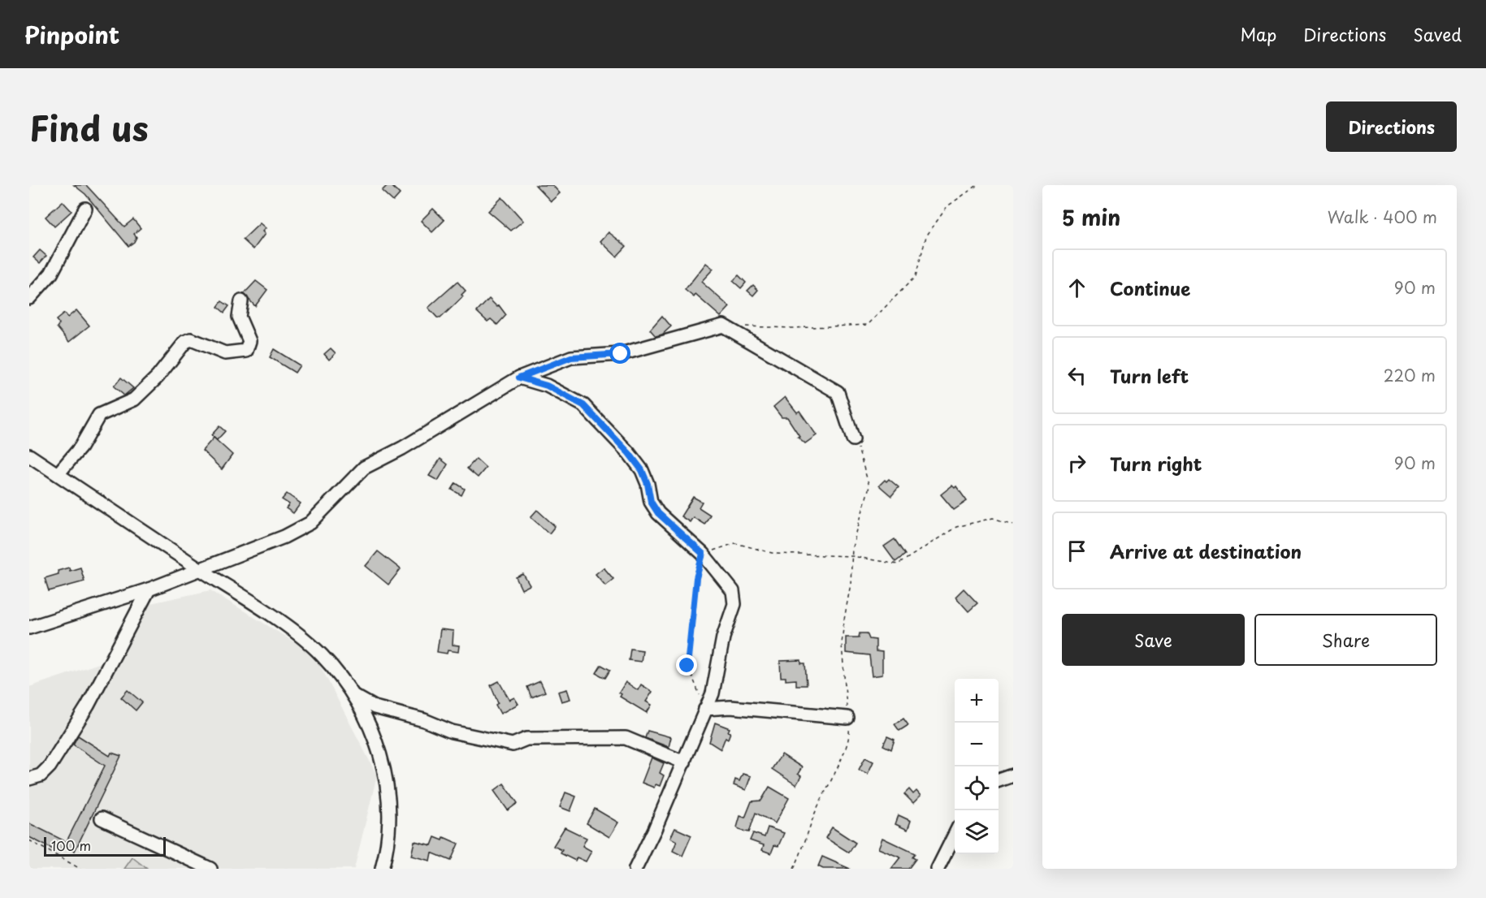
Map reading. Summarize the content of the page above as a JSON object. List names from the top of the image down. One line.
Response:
{"scale_bar":"100 m","page":{"header":"Pinpoint","nav":["Map","Directions","Saved"],"title":"Find us","buttons":["Directions",["Save","Share"]],"heading":["5 min","Walk · 400 m"],"list":[["Continue","90 m"],["Turn left","220 m"],["Turn right","90 m"],"Arrive at destination"],"map_buttons":["+","−"],"scale":"100 m"}}
